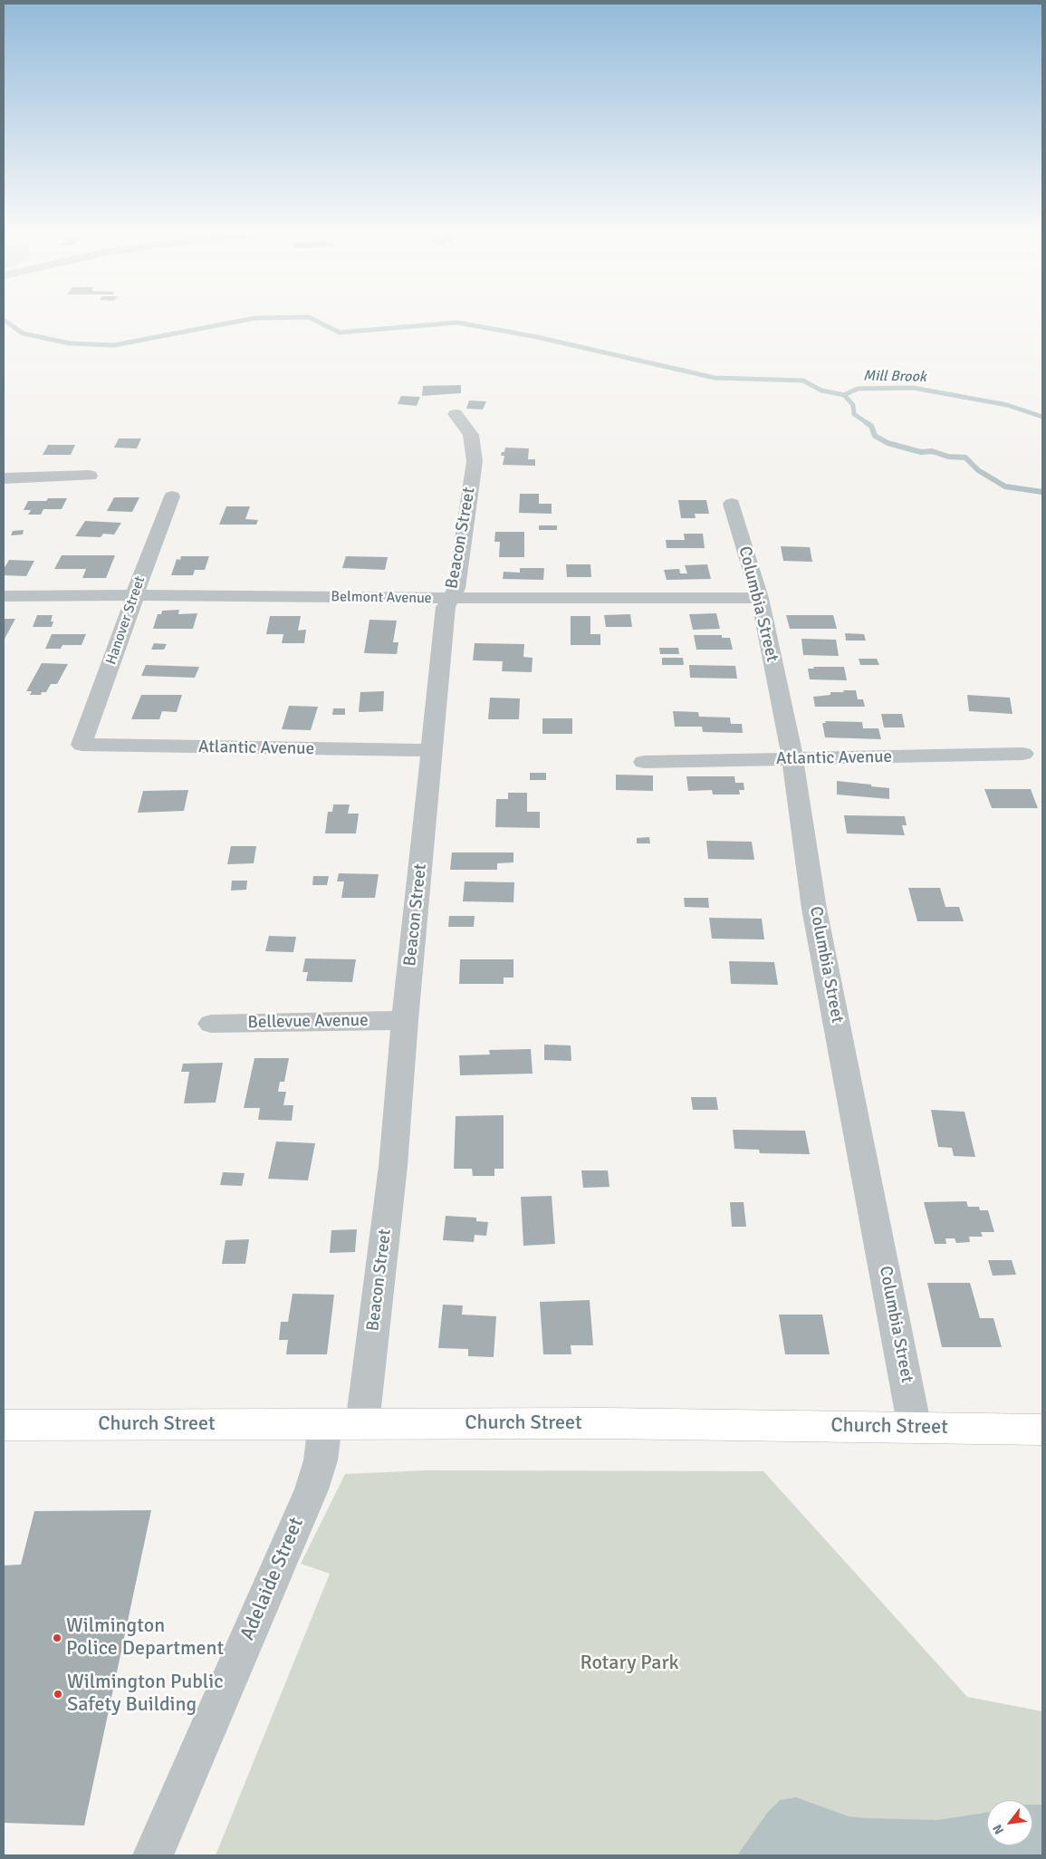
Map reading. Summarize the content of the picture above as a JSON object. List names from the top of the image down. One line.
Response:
{"streets":{"main road":["Church Street"],"street":["Beacon Street","Belmont Avenue","Columbia Street","Hanover Street","Atlantic Avenue","Bellevue Avenue","Adelaide Street"]},"crossings":[["Beacon Street","Belmont Avenue"],["Beacon Street","Atlantic Avenue"],["Beacon Street","Bellevue Avenue"],["Beacon Street","Church Street"],["Belmont Avenue","Columbia Street"],["Belmont Avenue","Hanover Street"],["Columbia Street","Atlantic Avenue"],["Columbia Street","Church Street"],["Hanover Street","Atlantic Avenue"],["Church Street","Adelaide Street"]],"water":["Mill Brook"],"parks":["Rotary Park"],"places":["Wilmington Police Department","Wilmington Public Safety Building"],"north":"bottom left"}
